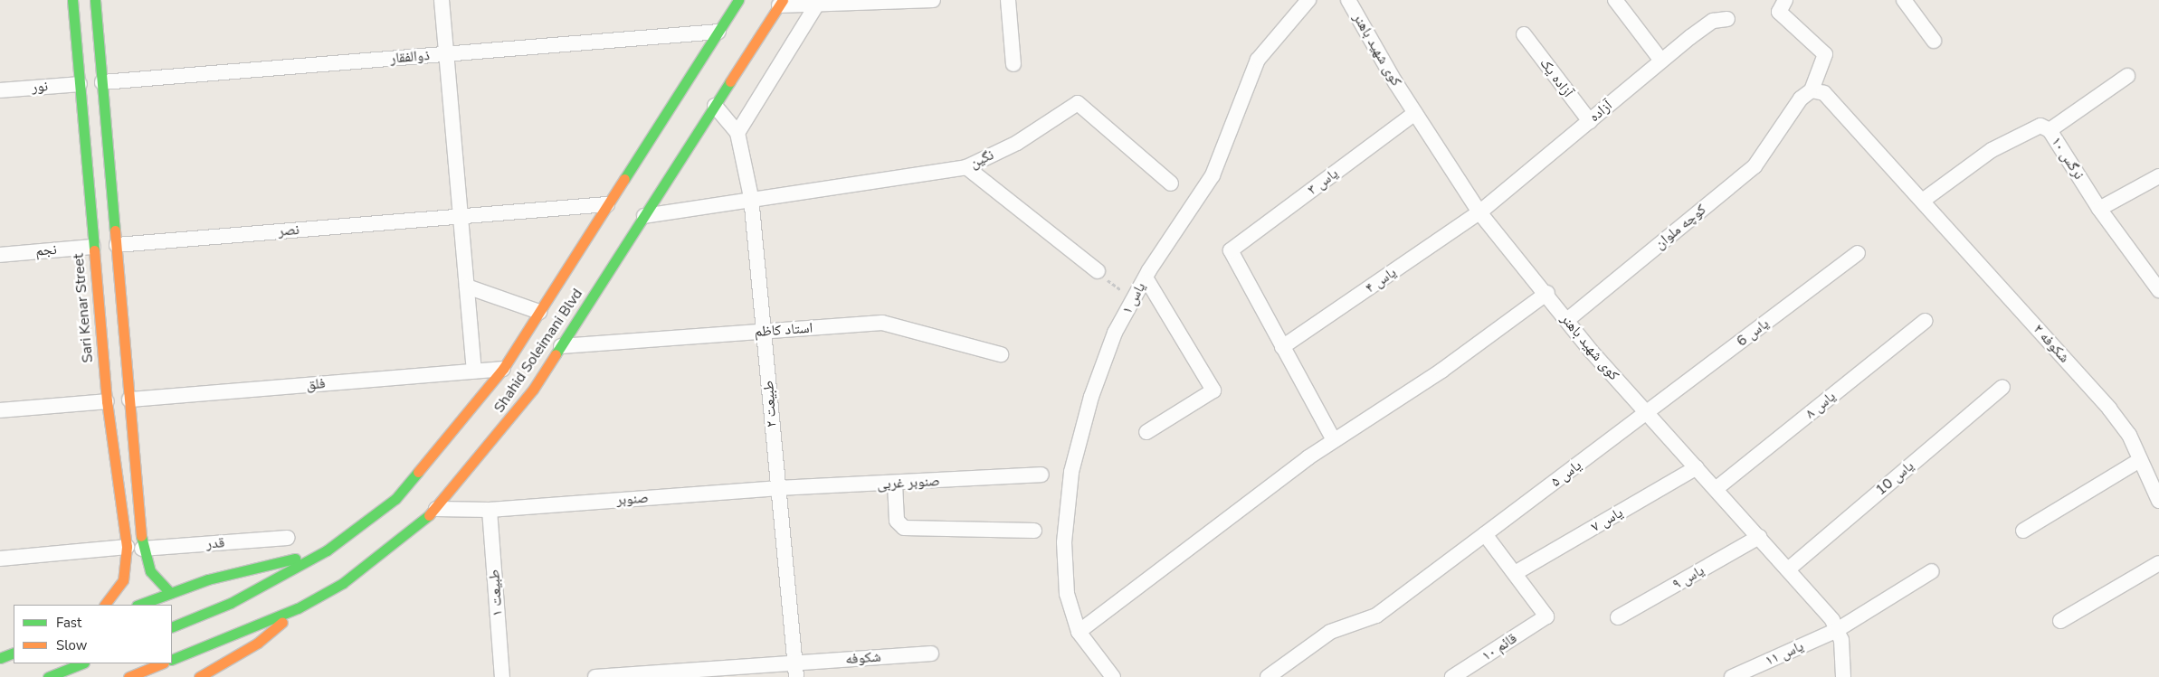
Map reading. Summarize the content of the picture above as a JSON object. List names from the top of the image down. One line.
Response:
{"streets":{"main road":["Sari Kenar Street","Shahid Soleimani Blvd"],"street":["کوی شهید باهنر","ذوالفقار","آزاده یک","نور","آزاده","نرگس ۱۰","نگین","یاس ۳","کوچه ملوان","نصر","نجم","یاس ۴","یاس ۱","استاد کاظم","یاس 6","شکوفه ۲","فلق","طبیعت ۲","یاس ۸","یاس ۵","یاس 10","صنوبر غربی","صنوبر","یاس ۷","قدر","یاس ۹","طبیعت ۱","قائم ۱۰","یاس ۱۱","شکوفه"]},"crossings":[["کوی شهید باهنر","آزاده"],["کوی شهید باهنر","یاس ۳"],["کوی شهید باهنر","کوچه ملوان"],["کوی شهید باهنر","یاس ۴"],["کوی شهید باهنر","یاس 6"],["کوی شهید باهنر","یاس ۸"],["کوی شهید باهنر","یاس ۵"],["کوی شهید باهنر","یاس 10"],["کوی شهید باهنر","یاس ۷"],["کوی شهید باهنر","یاس ۹"],["کوی شهید باهنر","یاس ۱۱"],["ذوالفقار","Shahid Soleimani Blvd"],["آزاده یک","آزاده"],["نور","Sari Kenar Street"],["آزاده","یاس ۴"],["نرگس ۱۰","شکوفه ۲"],["نگین","Shahid Soleimani Blvd"],["نگین","طبیعت ۲"],["یاس ۳","یاس ۴"],["کوچه ملوان","شکوفه ۲"],["نصر","Shahid Soleimani Blvd"],["نجم","Sari Kenar Street"],["استاد کاظم","Shahid Soleimani Blvd"],["استاد کاظم","طبیعت ۲"],["یاس 6","یاس ۵"],["Shahid Soleimani Blvd","فلق"],["Shahid Soleimani Blvd","صنوبر"],["طبیعت ۲","صنوبر غربی"],["طبیعت ۲","صنوبر"],["طبیعت ۲","شکوفه"],["صنوبر غربی","صنوبر"],["صنوبر","طبیعت ۱"],["یاس ۷","قائم ۱۰"]],"legend":["Fast","Slow"]}
